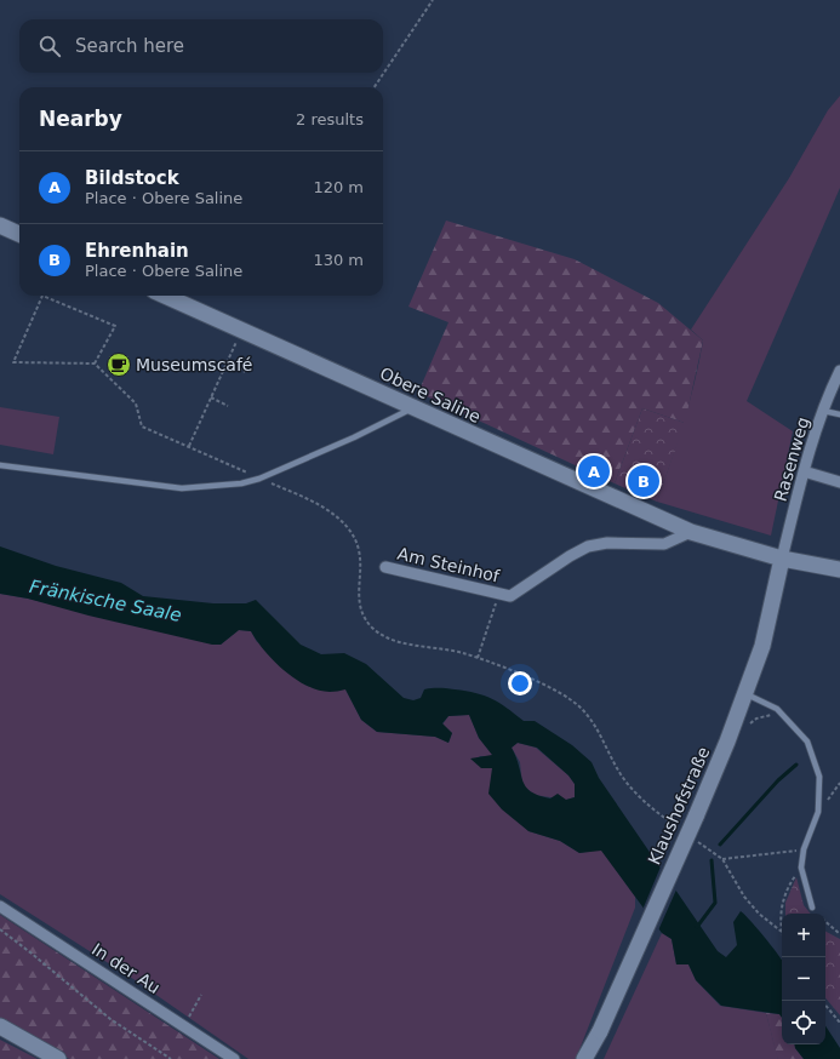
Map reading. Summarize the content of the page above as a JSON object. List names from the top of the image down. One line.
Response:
{"streets":{"main road":["Obere Saline","Klaushofstraße"],"street":["Rasenweg","Am Steinhof","In der Au"]},"crossings":[["Obere Saline","Rasenweg"],["Obere Saline","Am Steinhof"],["Obere Saline","Klaushofstraße"],["Rasenweg","Klaushofstraße"]],"water":["Fränkische Saale"],"places":{"cafe":["Museumscafé"]},"page":{"search":"Search here","heading":["Nearby","2 results"],"list":[{"mark":"A","name":"Bildstock","note":"Place · Obere Saline","value":"120 m"},{"mark":"B","name":"Ehrenhain","note":"Place · Obere Saline","value":"130 m"}],"pins":["A","B"],"map_buttons":["+","−"]}}
